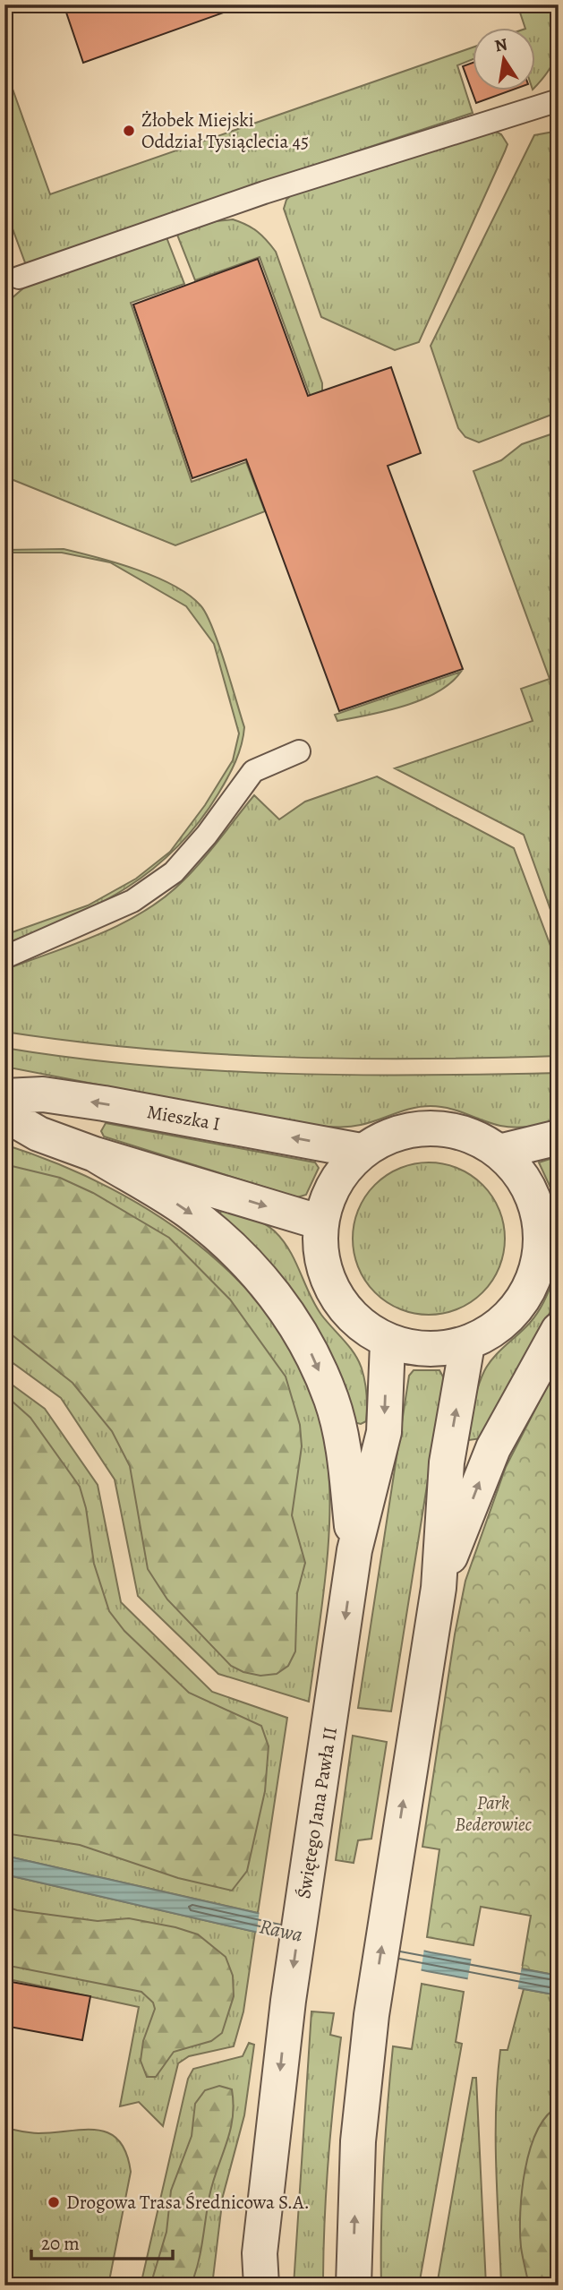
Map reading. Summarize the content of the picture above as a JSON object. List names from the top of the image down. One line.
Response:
{"streets":{"street":["Mieszka I","Świętego Jana Pawła II"]},"crossings":[["Mieszka I","Świętego Jana Pawła II"]],"water":["Rawa"],"parks":["Park Bederowiec"],"places":["Żłobek Miejski Oddział Tysiąclecia 45","Drogowa Trasa Średnicowa S.A."],"scale_bar":"20 m","north":"top"}
